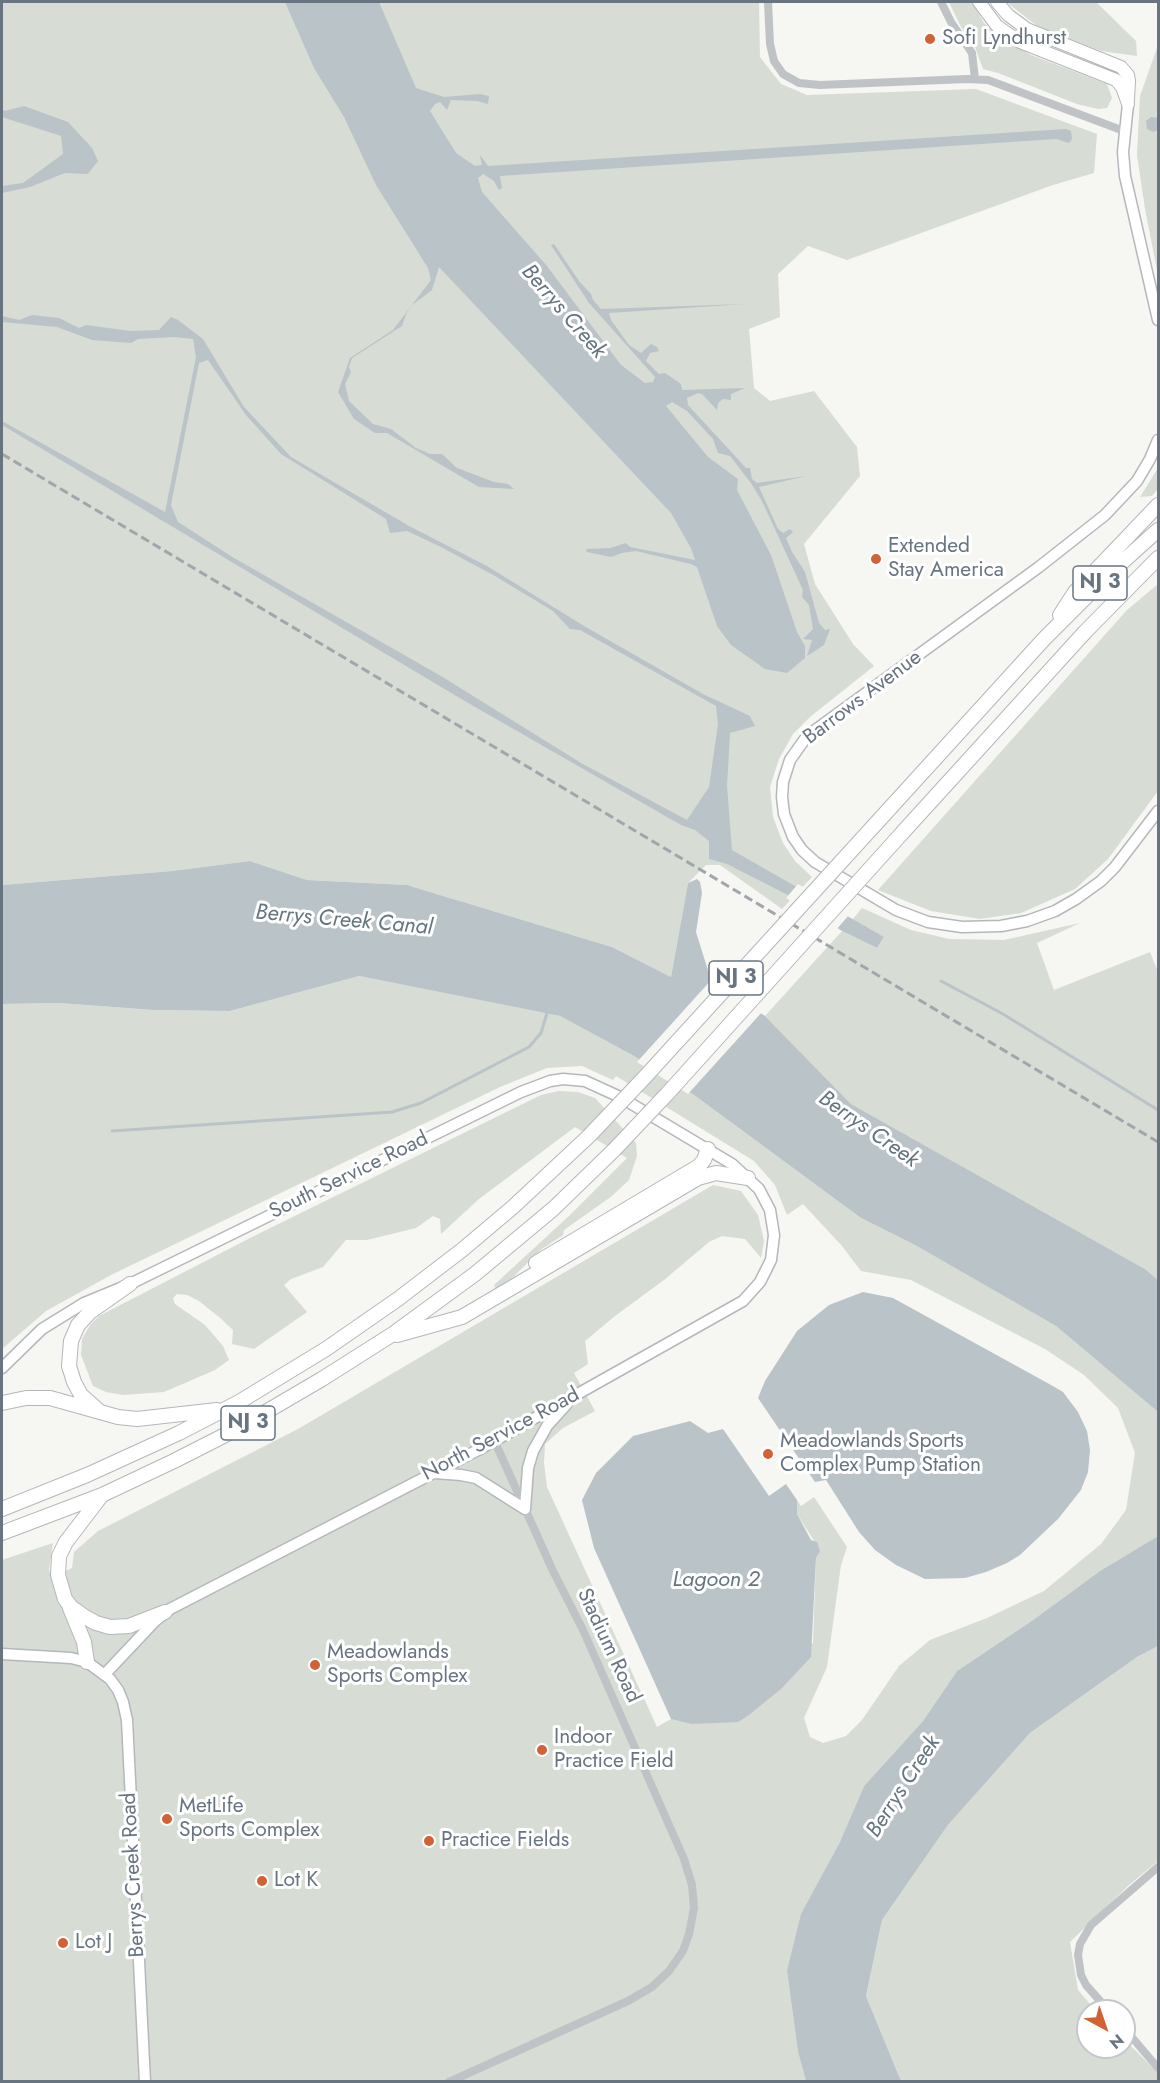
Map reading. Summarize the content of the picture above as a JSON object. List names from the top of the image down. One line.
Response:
{"streets":{"highway":["NJ 3"],"street":["Barrows Avenue","South Service Road","North Service Road","Stadium Road","Berrys Creek Road"]},"crossings":[["South Service Road","North Service Road"],["North Service Road","Stadium Road"],["North Service Road","Berrys Creek Road"]],"water":["Berrys Creek","Berrys Creek Canal","Lagoon 2"],"places":["Sofi Lyndhurst","Extended Stay America","Meadowlands Sports Complex Pump Station","Meadowlands Sports Complex","Indoor Practice Field","MetLife Sports Complex","Practice Fields","Lot K","Lot J"],"north":"bottom right"}
